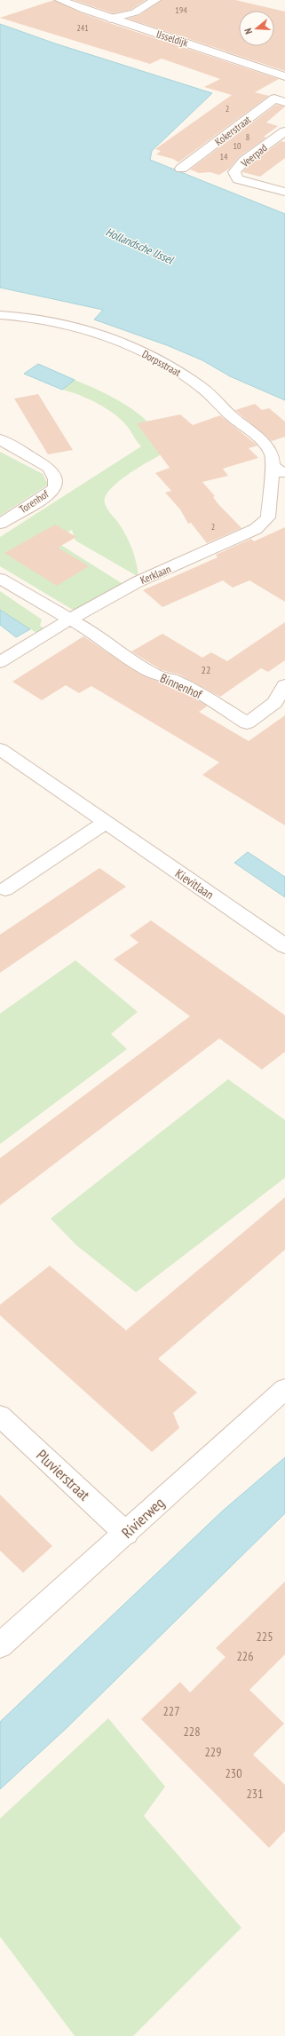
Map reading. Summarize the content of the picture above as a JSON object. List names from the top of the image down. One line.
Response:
{"streets":{"street":["IJsseldijk","Kokerstraat","Veerpad","Dorpsstraat","Torenhof","Kerklaan","Binnenhof","Kievitlaan","Pluvierstraat","Rivierweg"]},"crossings":[["Kerklaan","Binnenhof"],["Pluvierstraat","Rivierweg"]],"water":["Hollandsche IJssel"],"house_numbers":["194","241","2","8","10","14","2","22","225","226","227","228","229","230","231"],"north":"left"}
